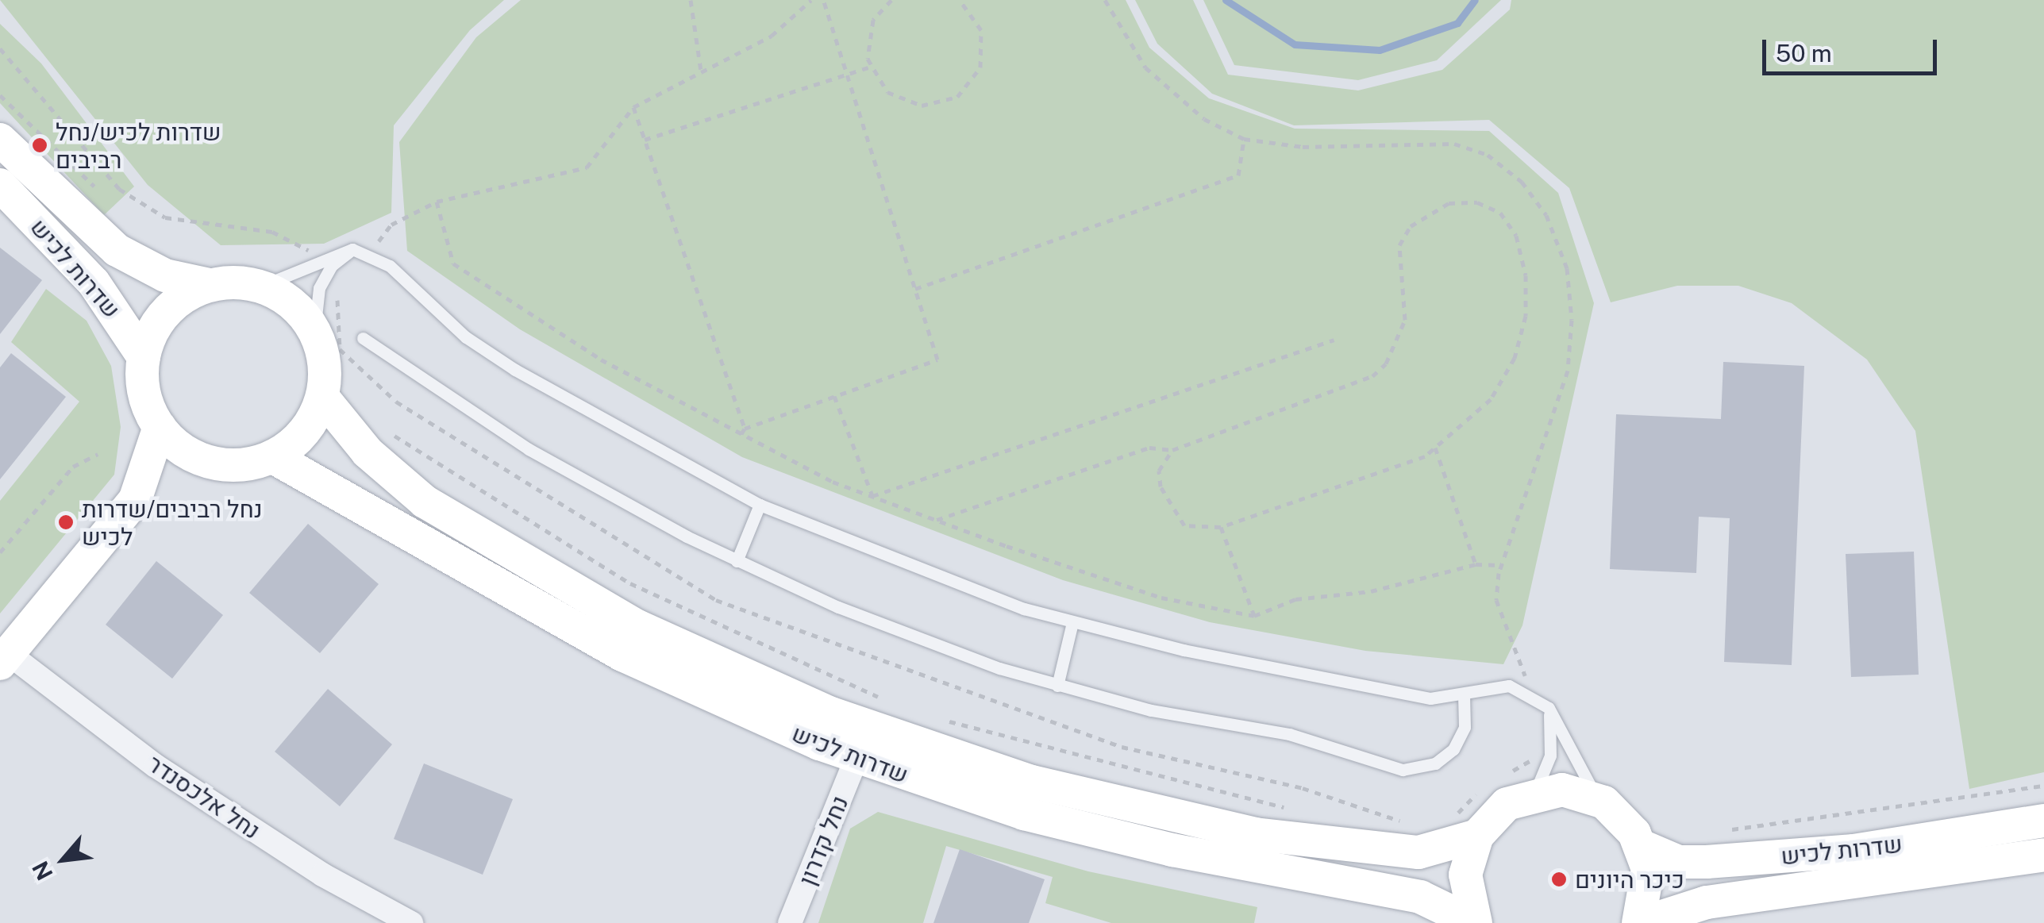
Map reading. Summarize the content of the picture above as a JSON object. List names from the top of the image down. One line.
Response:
{"streets":{"street":["שדרות לכיש","נחל אלכסנדר","נחל קדרון"]},"crossings":[["שדרות לכיש","נחל קדרון"]],"places":["שדרות לכיש/נחל רביבים","נחל רביבים/שדרות לכיש","כיכר היונים"],"scale_bar":"50 m","north":"bottom left"}
